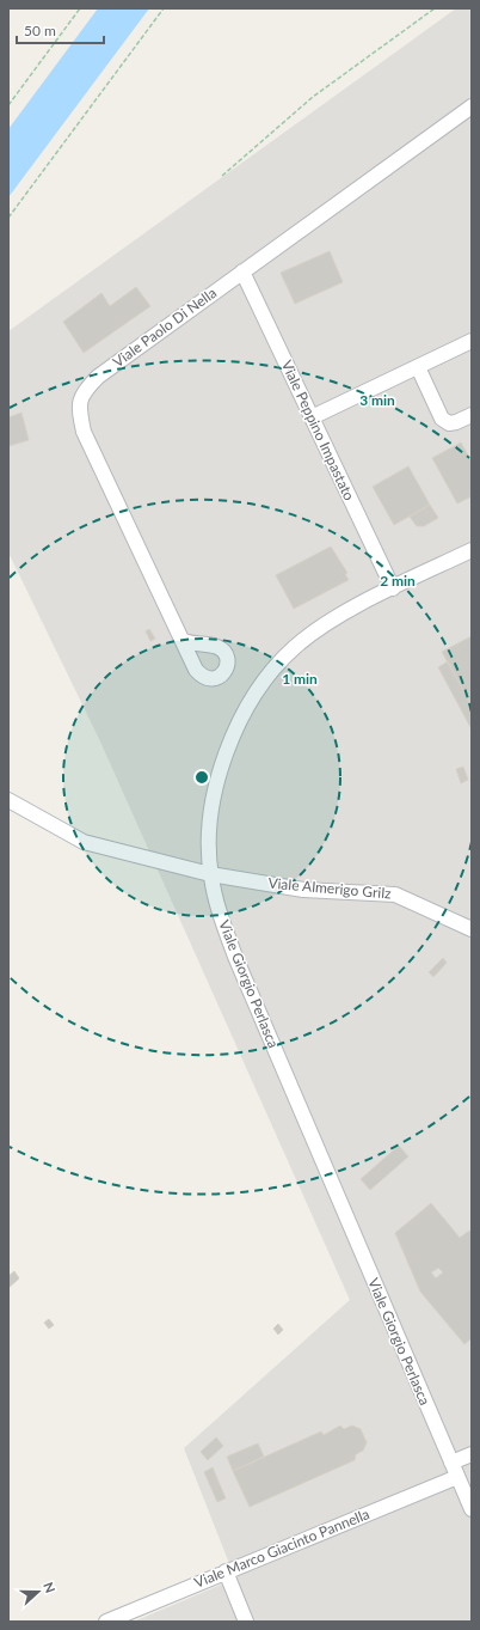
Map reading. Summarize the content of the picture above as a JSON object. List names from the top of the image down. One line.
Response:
{"streets":{"street":["Viale Paolo Di Nella","Viale Peppino Impastato","Viale Almerigo Grilz","Viale Giorgio Perlasca","Viale Marco Giacinto Pannella"]},"crossings":[["Viale Paolo Di Nella","Viale Peppino Impastato"],["Viale Peppino Impastato","Viale Giorgio Perlasca"],["Viale Almerigo Grilz","Viale Giorgio Perlasca"],["Viale Giorgio Perlasca","Viale Marco Giacinto Pannella"]],"scale_bar":"50 m","north":"right","rings":["3 min","2 min","1 min"]}
